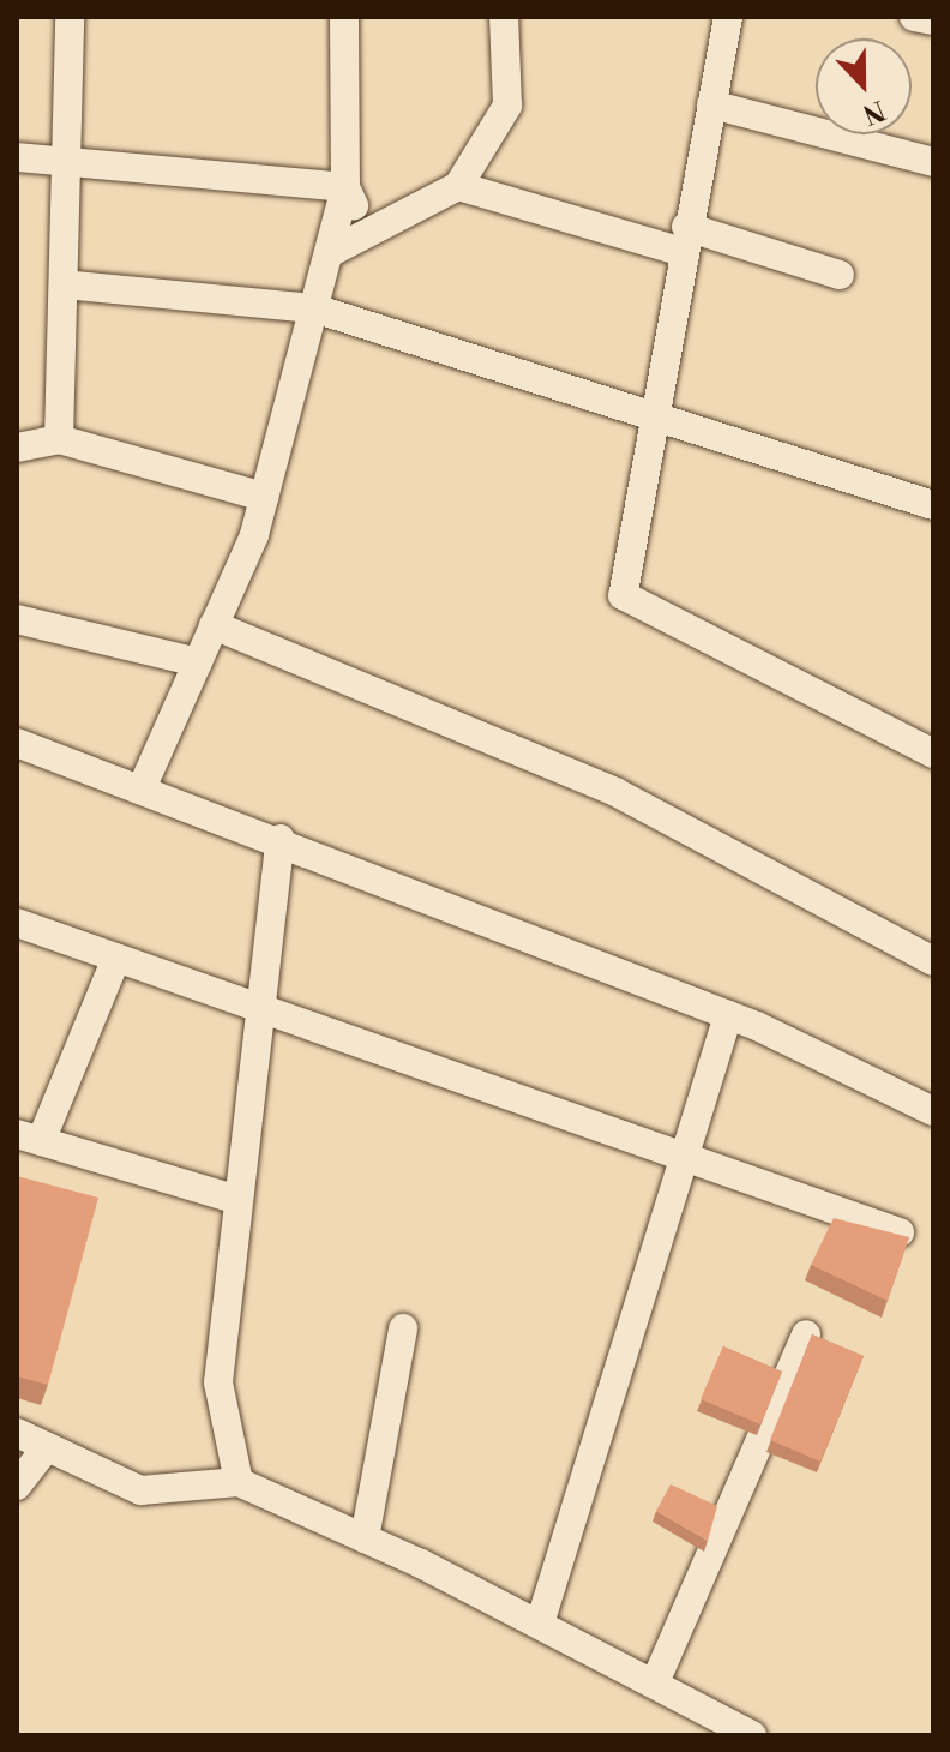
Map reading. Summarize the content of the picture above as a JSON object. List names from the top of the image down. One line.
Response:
{"north":"bottom"}
